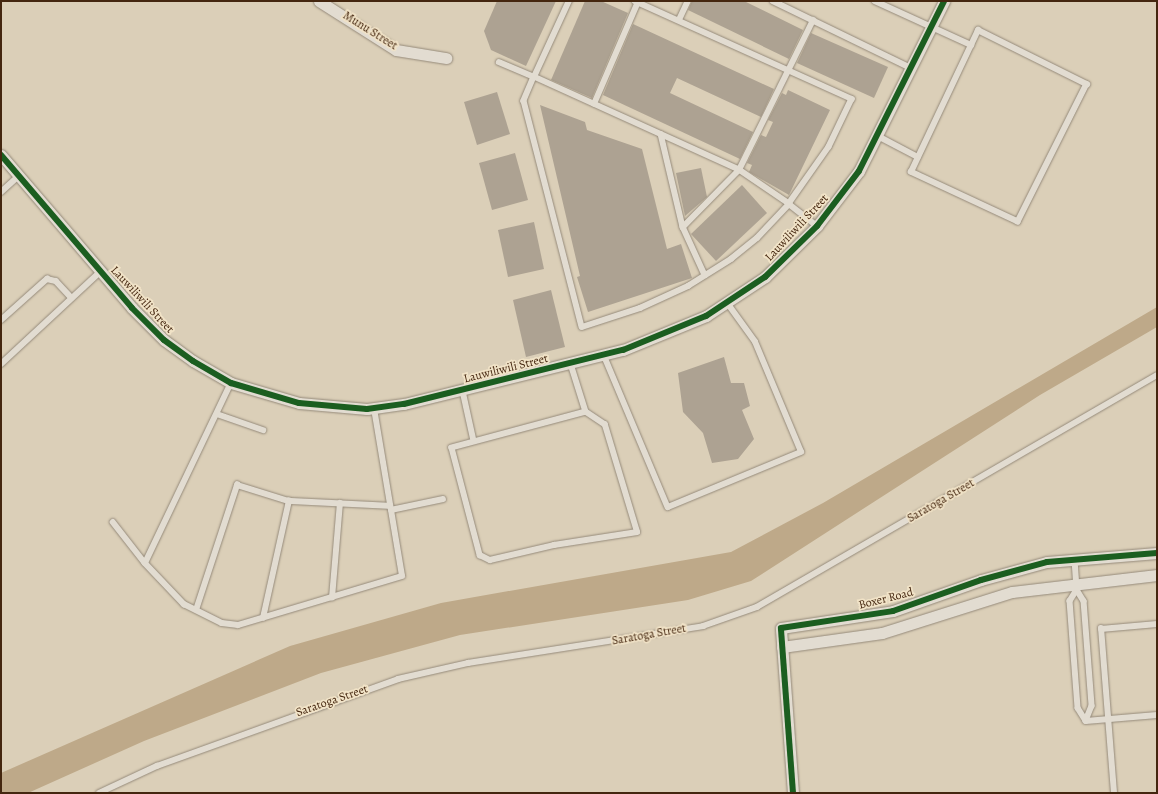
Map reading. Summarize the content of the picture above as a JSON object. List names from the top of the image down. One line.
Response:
{"streets":{"street":["Munu Street","Lauwiliwili Street","Boxer Road"],"lane":["Saratoga Street"]}}
